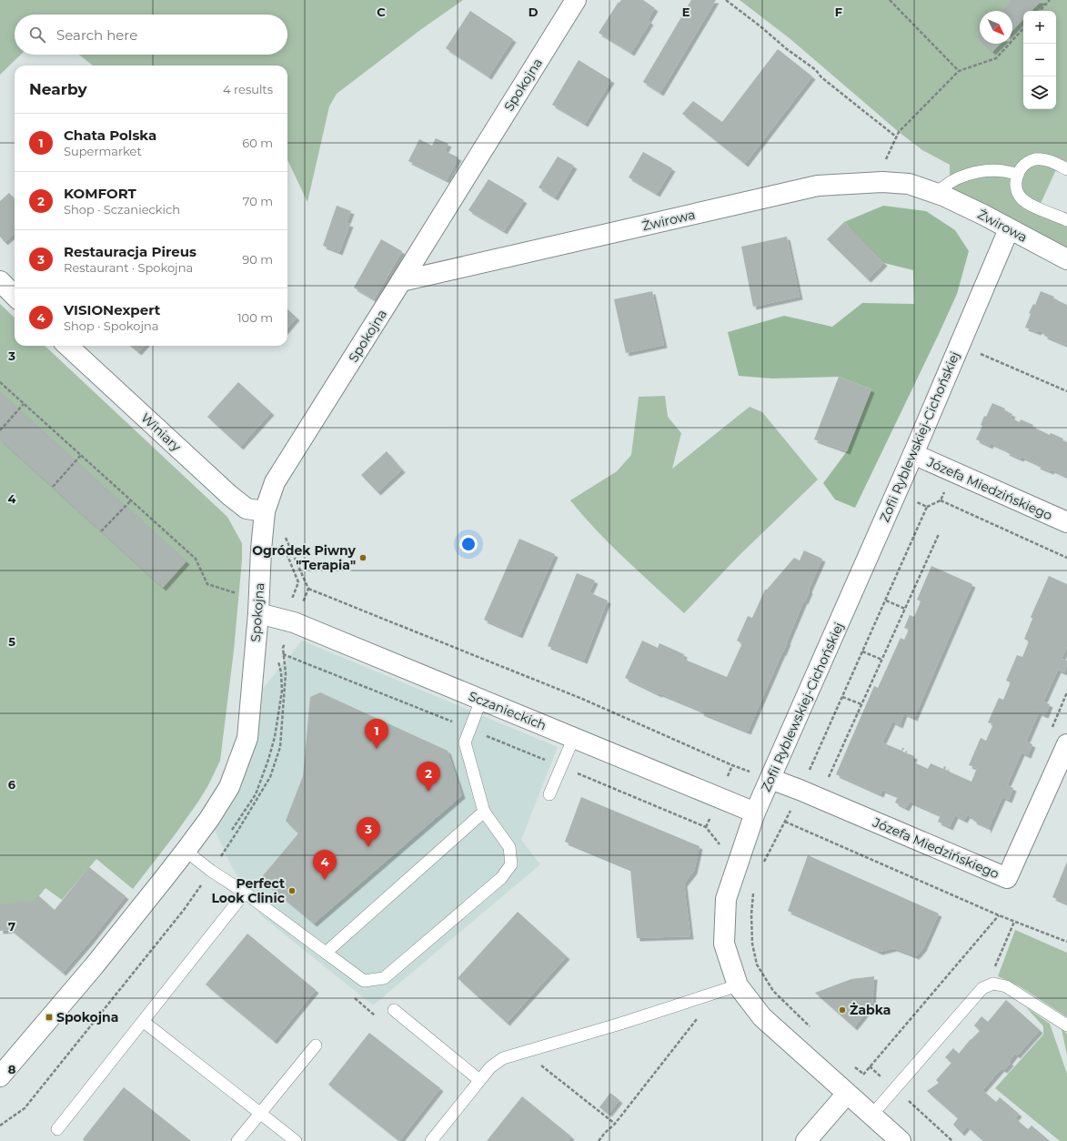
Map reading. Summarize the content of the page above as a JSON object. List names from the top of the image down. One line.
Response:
{"streets":{"street":["Spokojna","Żwirowa","Winiary","Zofii Ryblewskiej-Cichońskiej","Józefa Miedzińskiego","Sczanieckich"]},"crossings":[["Spokojna","Żwirowa"],["Spokojna","Winiary"],["Spokojna","Sczanieckich"],["Żwirowa","Zofii Ryblewskiej-Cichońskiej"],["Zofii Ryblewskiej-Cichońskiej","Józefa Miedzińskiego"],["Zofii Ryblewskiej-Cichońskiej","Sczanieckich"]],"places":{"other":["Ogródek Piwny \"Terapia\"","Perfect Look Clinic","Żabka"],"transit":["Spokojna"]},"north":"bottom right","page":{"map_buttons":["+","−"],"search":"Search here","heading":["Nearby","4 results"],"list":[{"mark":"1","name":"Chata Polska","note":"Supermarket","value":"60 m"},{"mark":"2","name":"KOMFORT","note":"Shop · Sczanieckich","value":"70 m"},{"mark":"3","name":"Restauracja Pireus","note":"Restaurant · Spokojna","value":"90 m"},{"mark":"4","name":"VISIONexpert","note":"Shop · Spokojna","value":"100 m"}],"pins":["1","2","3","4"]},"grid":{"columns":["C","D","E","F"],"rows":["3","4","5","6","7","8"]}}
